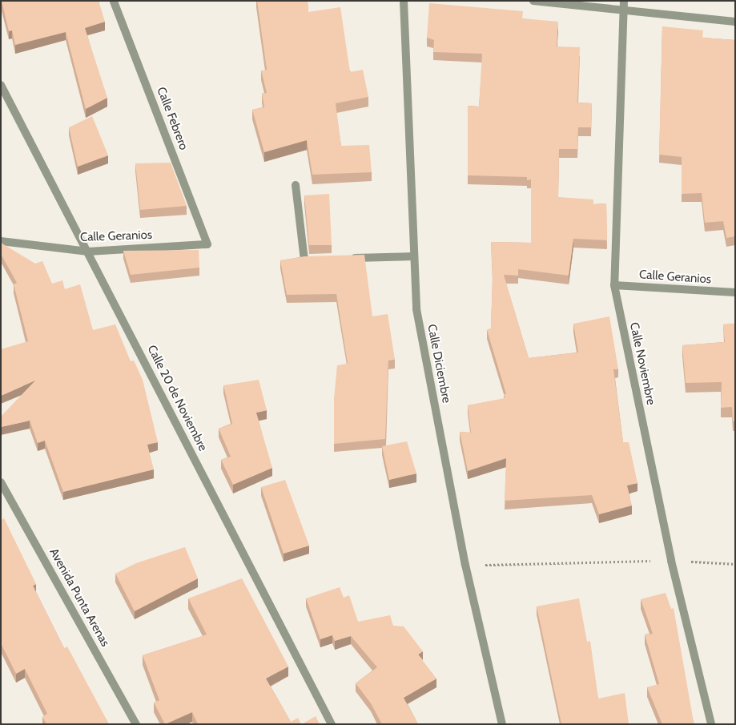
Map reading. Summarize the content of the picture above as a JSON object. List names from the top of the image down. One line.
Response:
{"streets":{"street":["Calle Febrero","Calle Geranios","Calle Diciembre","Calle Noviembre","Calle 20 de Noviembre","Avenida Punta Arenas"]},"crossings":[["Calle Febrero","Calle Geranios"],["Calle Geranios","Calle Noviembre"],["Calle Geranios","Calle 20 de Noviembre"]]}
